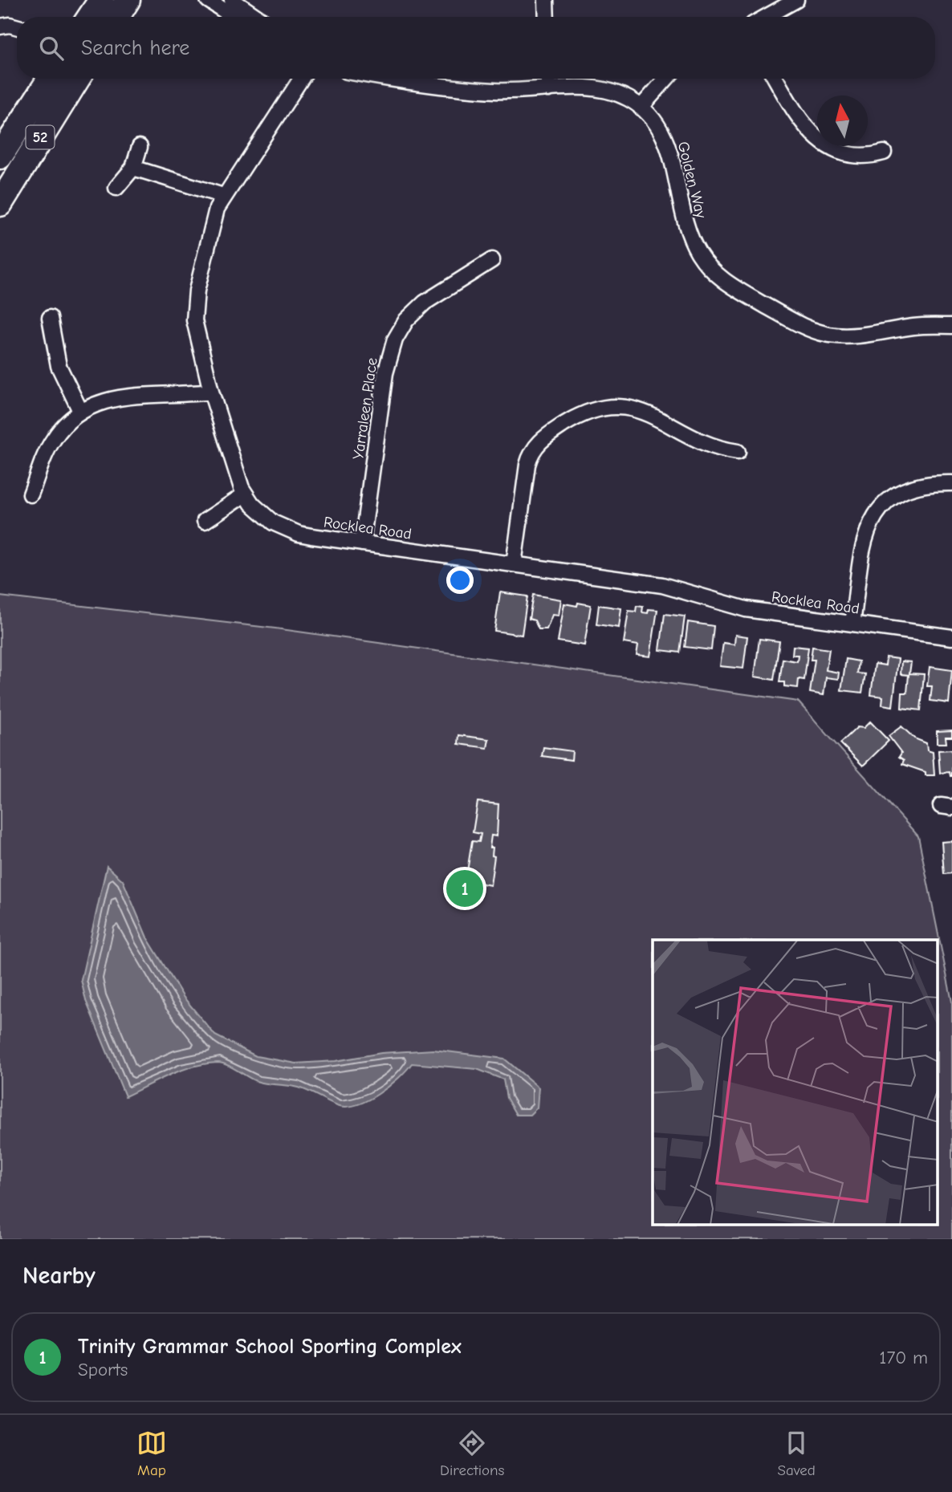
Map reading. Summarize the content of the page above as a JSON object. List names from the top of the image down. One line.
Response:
{"streets":{"highway":["52"],"street":["Golden Way","Yarraleen Place","Rocklea Road"]},"crossings":[["Yarraleen Place","Rocklea Road"]],"north":"top","page":{"search":"Search here","pins":"1","heading":"Nearby","list":[{"mark":"1","name":"Trinity Grammar School Sporting Complex","note":"Sports","value":"170 m"}],"nav":["Map","Directions","Saved"]}}
